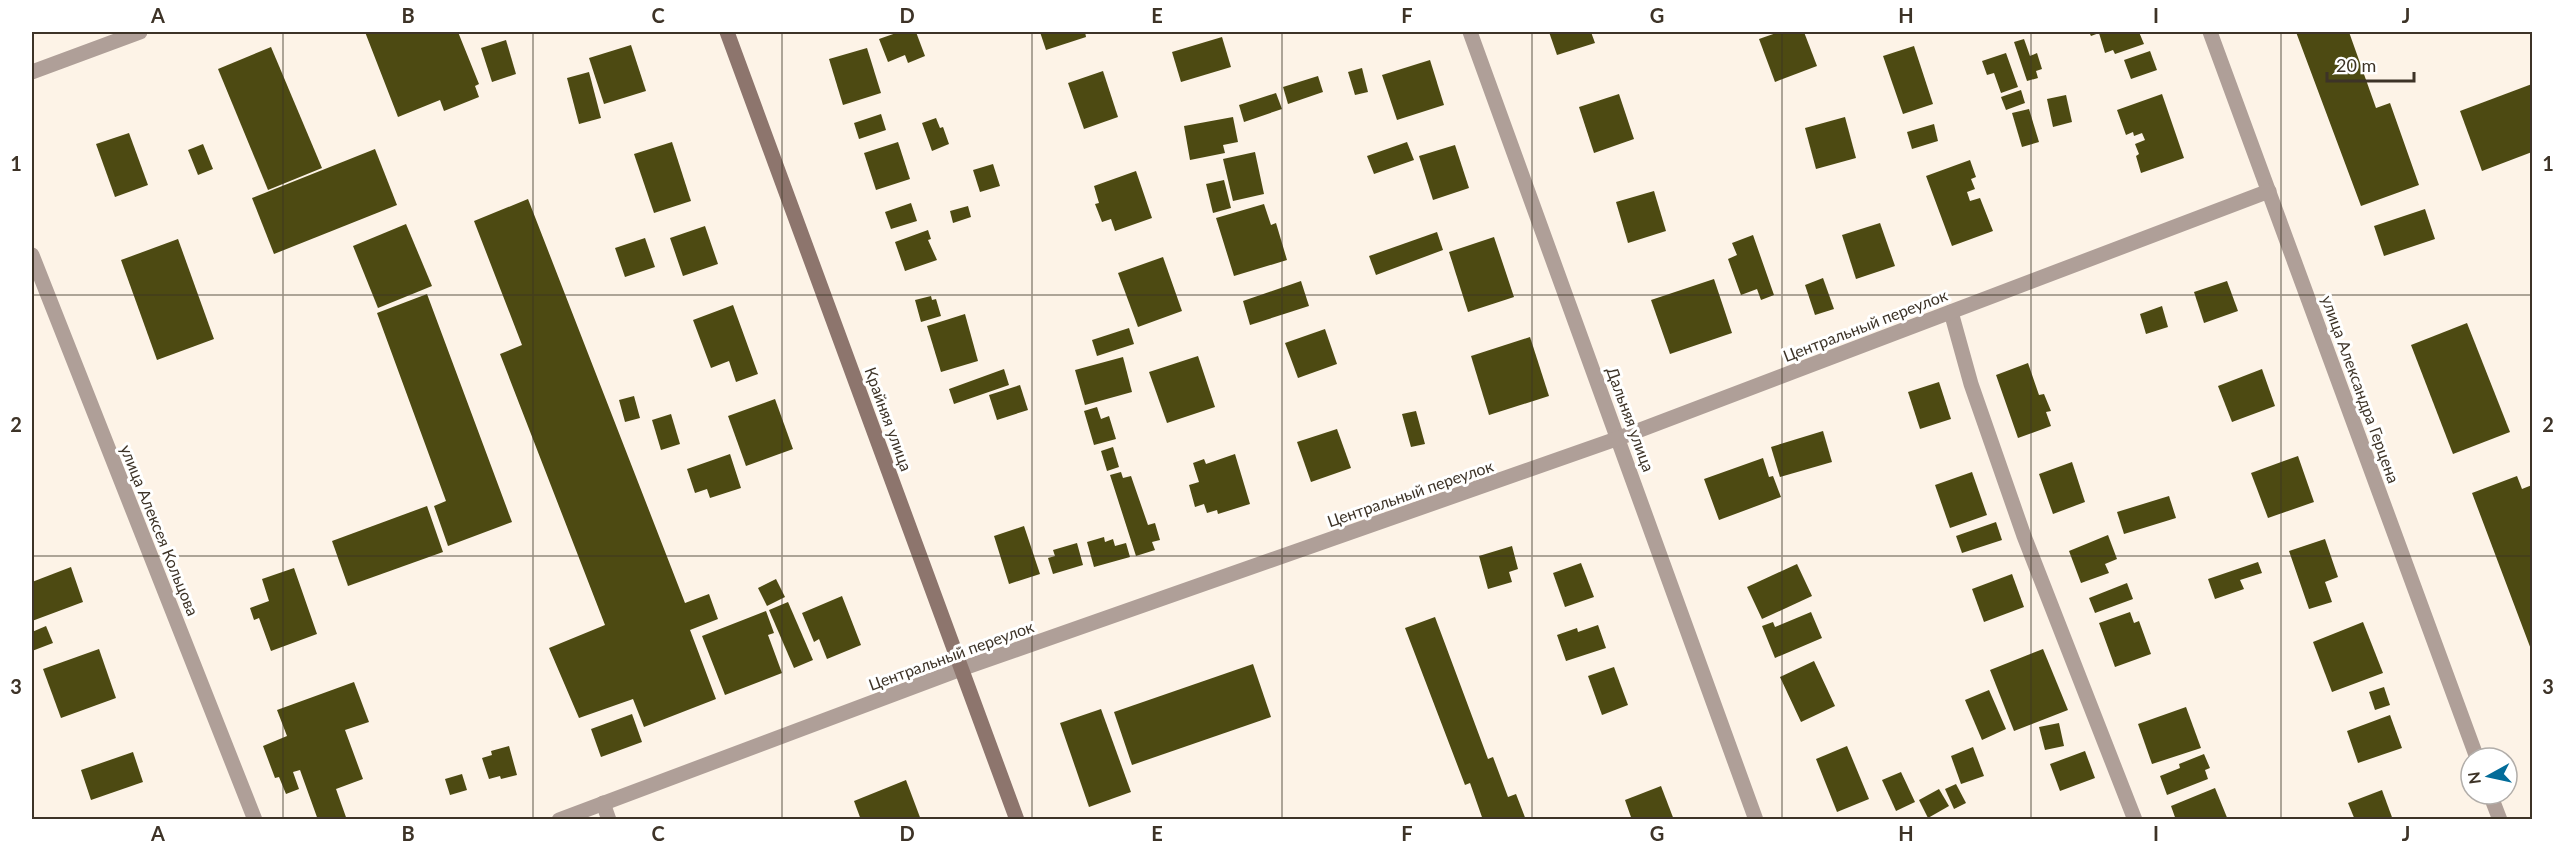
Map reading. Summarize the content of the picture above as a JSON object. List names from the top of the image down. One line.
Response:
{"streets":{"main road":["Крайняя улица"],"street":["Центральный переулок","улица Александра Герцена","Дальняя улица","улица Алексея Кольцова"]},"crossings":[["Центральный переулок","улица Александра Герцена"],["Центральный переулок","Крайняя улица"],["Центральный переулок","Дальняя улица"]],"scale_bar":"20 m","north":"left","grid":{"columns":["A","B","C","D","E","F","G","H","I","J"],"rows":["1","2","3"]}}
